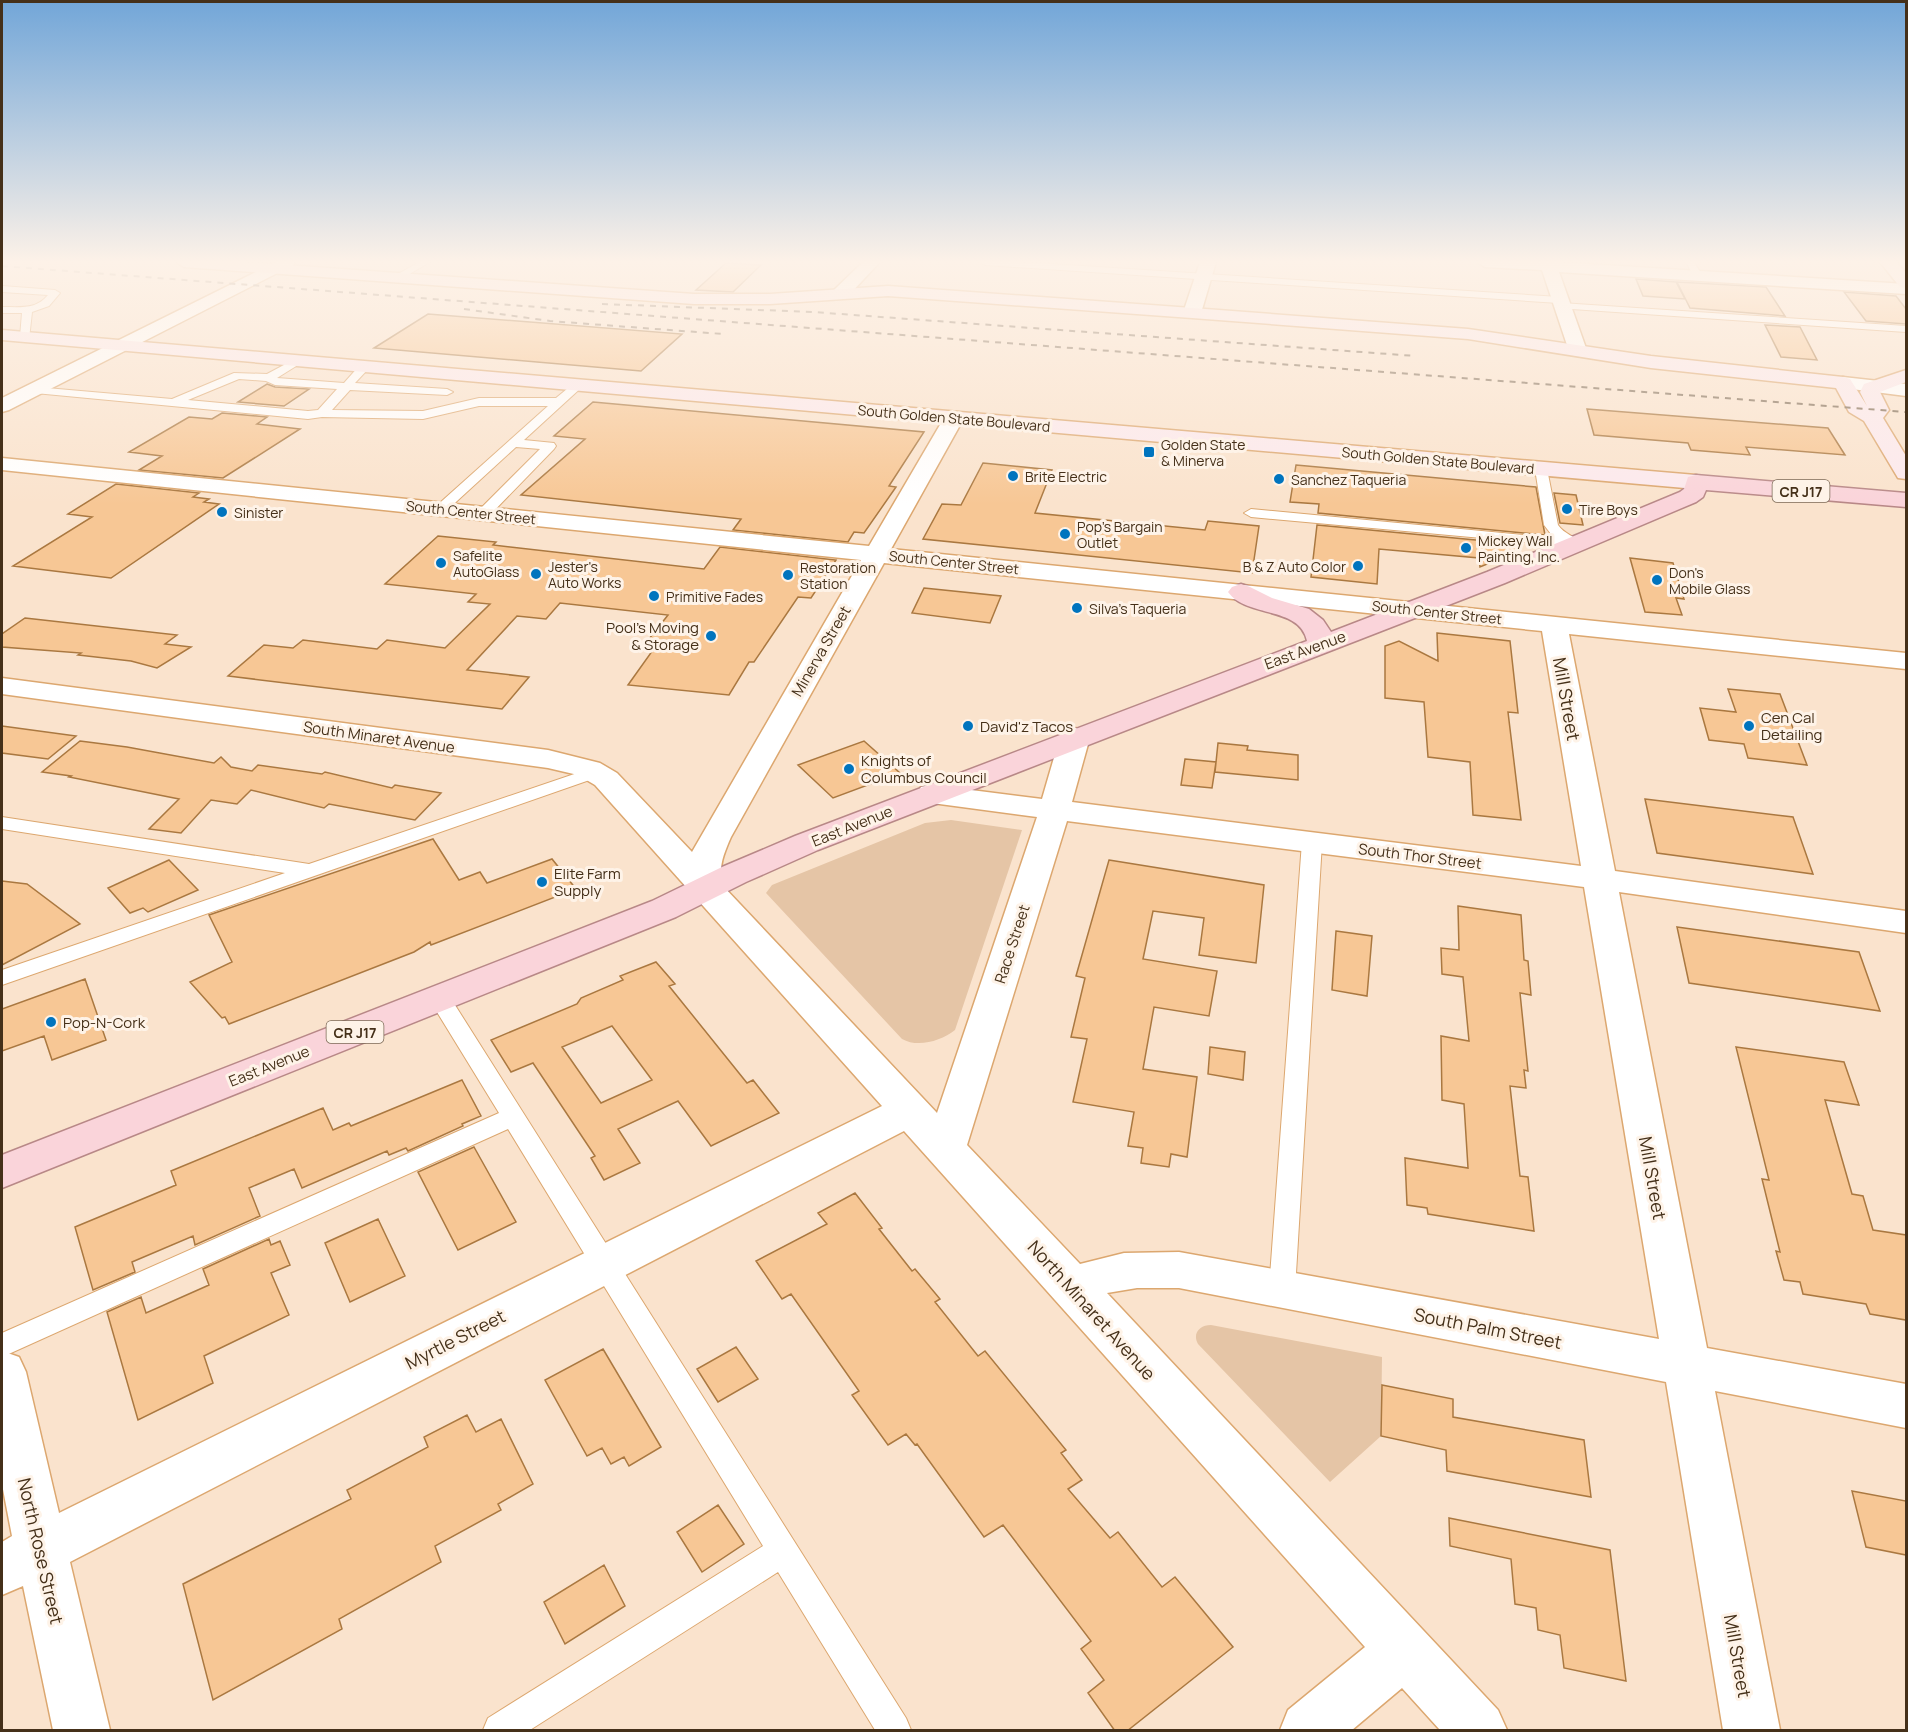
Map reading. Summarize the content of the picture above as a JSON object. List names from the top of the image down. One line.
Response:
{"streets":{"main road":["South Golden State Boulevard","CR J17","East Avenue"],"street":["South Center Street","Minerva Street","Mill Street","South Minaret Avenue","South Thor Street","Race Street","North Minaret Avenue","South Palm Street","Myrtle Street","North Rose Street"]},"crossings":[["South Golden State Boulevard","East Avenue"],["South Golden State Boulevard","Minerva Street"],["South Center Street","East Avenue"],["South Center Street","Minerva Street"],["South Center Street","Mill Street"],["East Avenue","Minerva Street"],["East Avenue","South Minaret Avenue"],["East Avenue","South Thor Street"],["East Avenue","Race Street"],["East Avenue","North Minaret Avenue"],["Minerva Street","South Minaret Avenue"],["Minerva Street","North Minaret Avenue"],["Mill Street","South Thor Street"],["Mill Street","South Palm Street"],["South Minaret Avenue","North Minaret Avenue"],["South Thor Street","Race Street"],["Race Street","North Minaret Avenue"],["North Minaret Avenue","South Palm Street"],["North Minaret Avenue","Myrtle Street"],["Myrtle Street","North Rose Street"]],"places":{"transit":["Golden State & Minerva"],"other":["Brite Electric","Sanchez Taqueria","Tire Boys","Sinister","Pop's Bargain Outlet","Mickey Wall Painting, Inc.","Safelite AutoGlass","B & Z Auto Color","Jester's Auto Works","Restoration Station","Don's Mobile Glass","Primitive Fades","Silva's Taqueria","Pool's Moving & Storage","David'z Tacos","Cen Cal Detailing","Knights of Columbus Council","Elite Farm Supply","Pop-N-Cork"]}}
